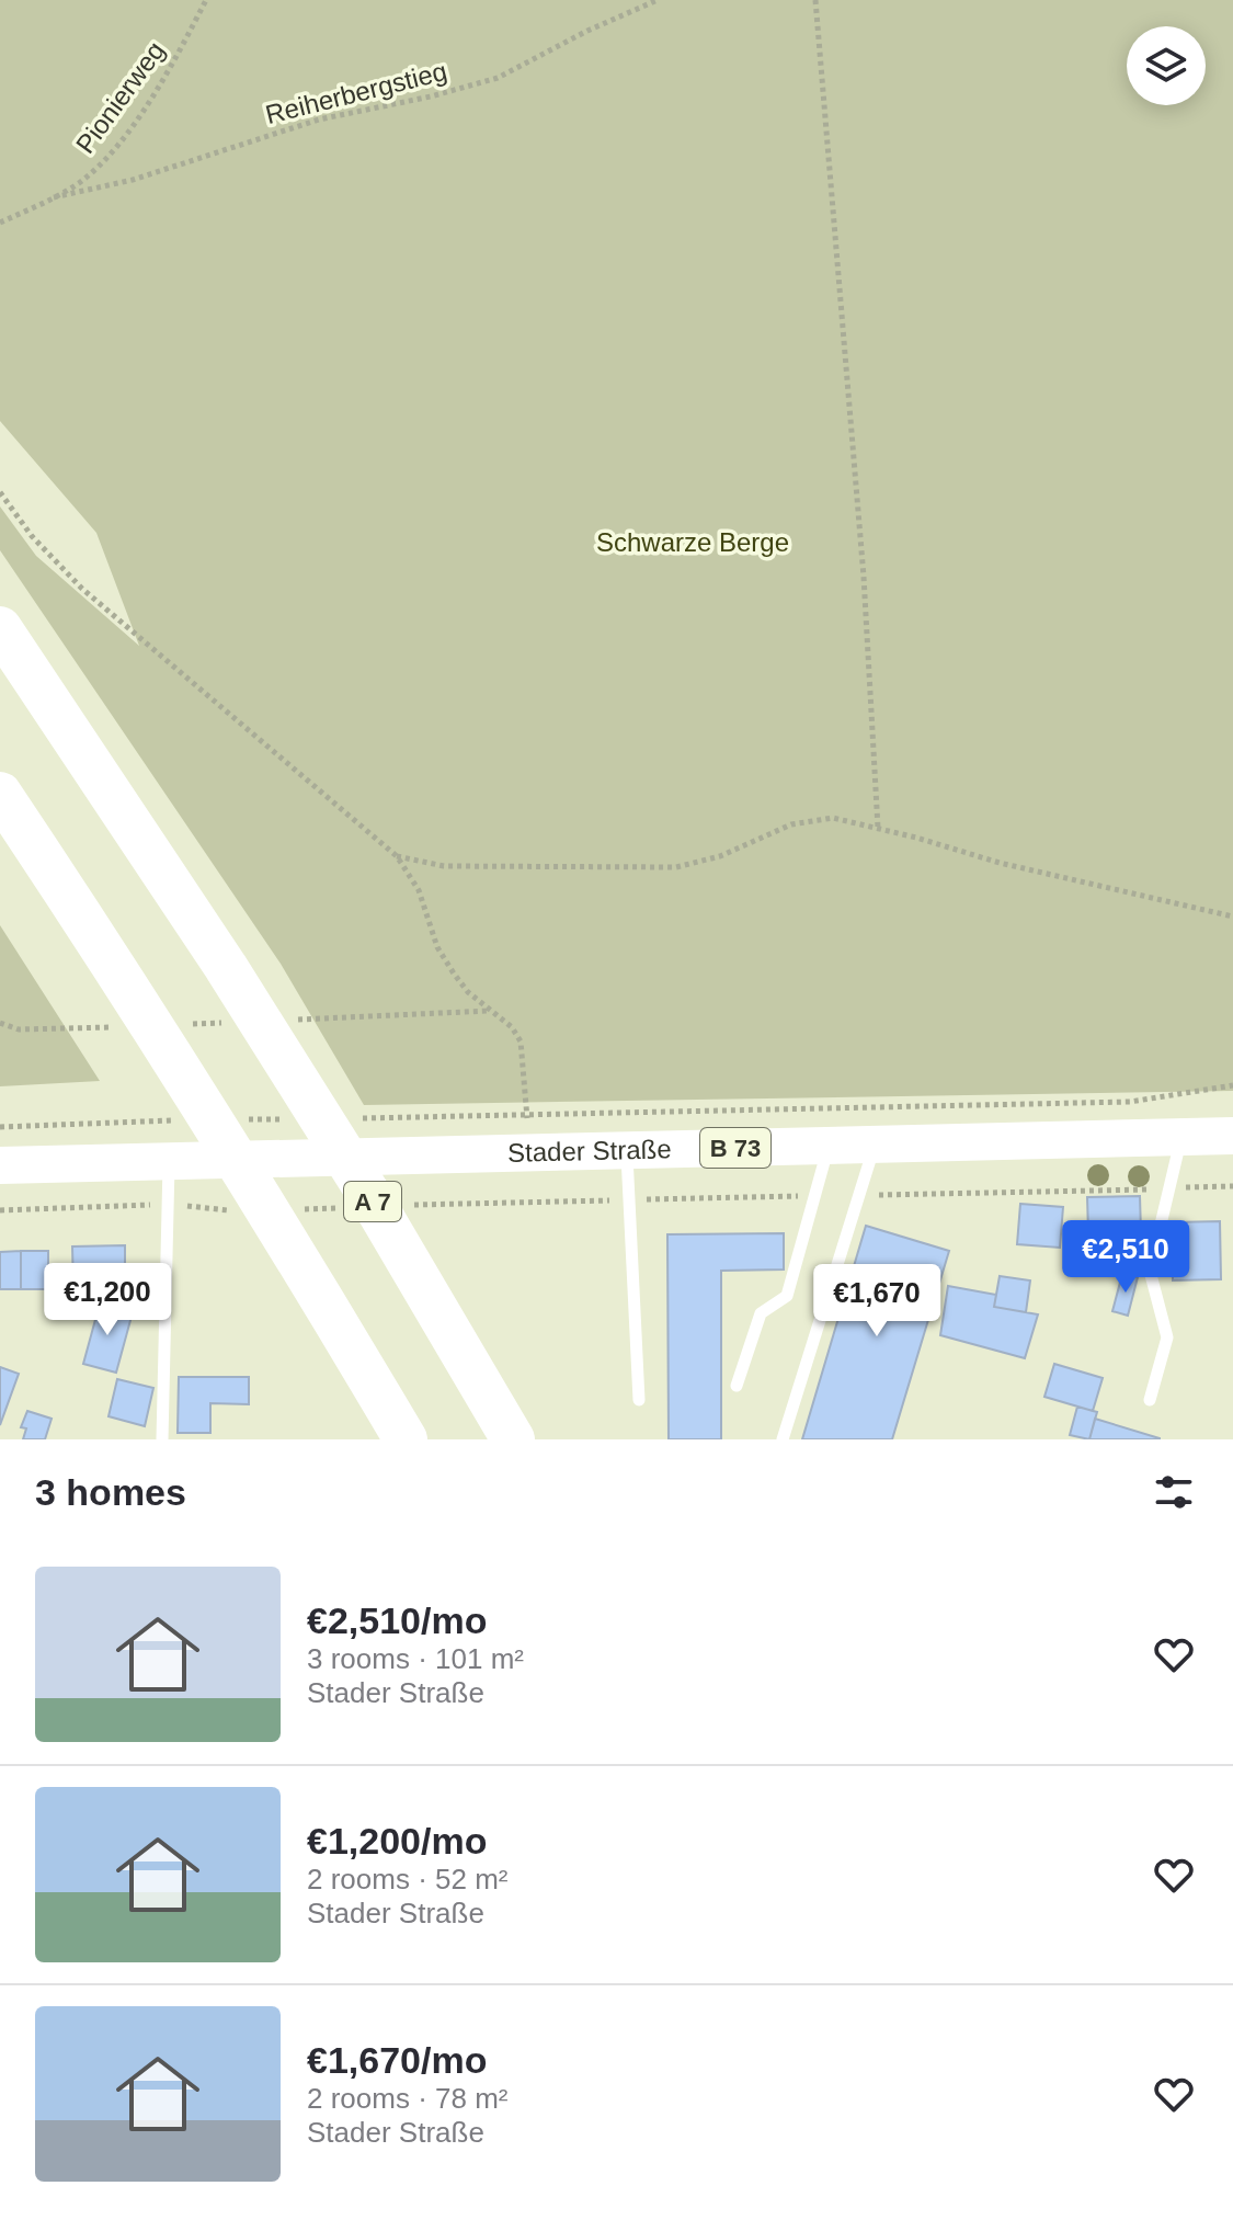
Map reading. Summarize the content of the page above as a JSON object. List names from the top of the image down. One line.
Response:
{"streets":{"highway":["A 7"],"main road":["B 73","Stader Straße"],"path":["Reiherbergstieg","Pionierweg"]},"crossings":[["Reiherbergstieg","Pionierweg"]],"parks":["Schwarze Berge"],"page":{"price":["€2,510","€1,200","€1,670"],"heading":"3 homes","list":[{"name":"€2,510/mo","note":"3 rooms · 101 m² · Stader Straße"},{"name":"€1,200/mo","note":"2 rooms · 52 m² · Stader Straße"},{"name":"€1,670/mo","note":"2 rooms · 78 m² · Stader Straße"}]}}
